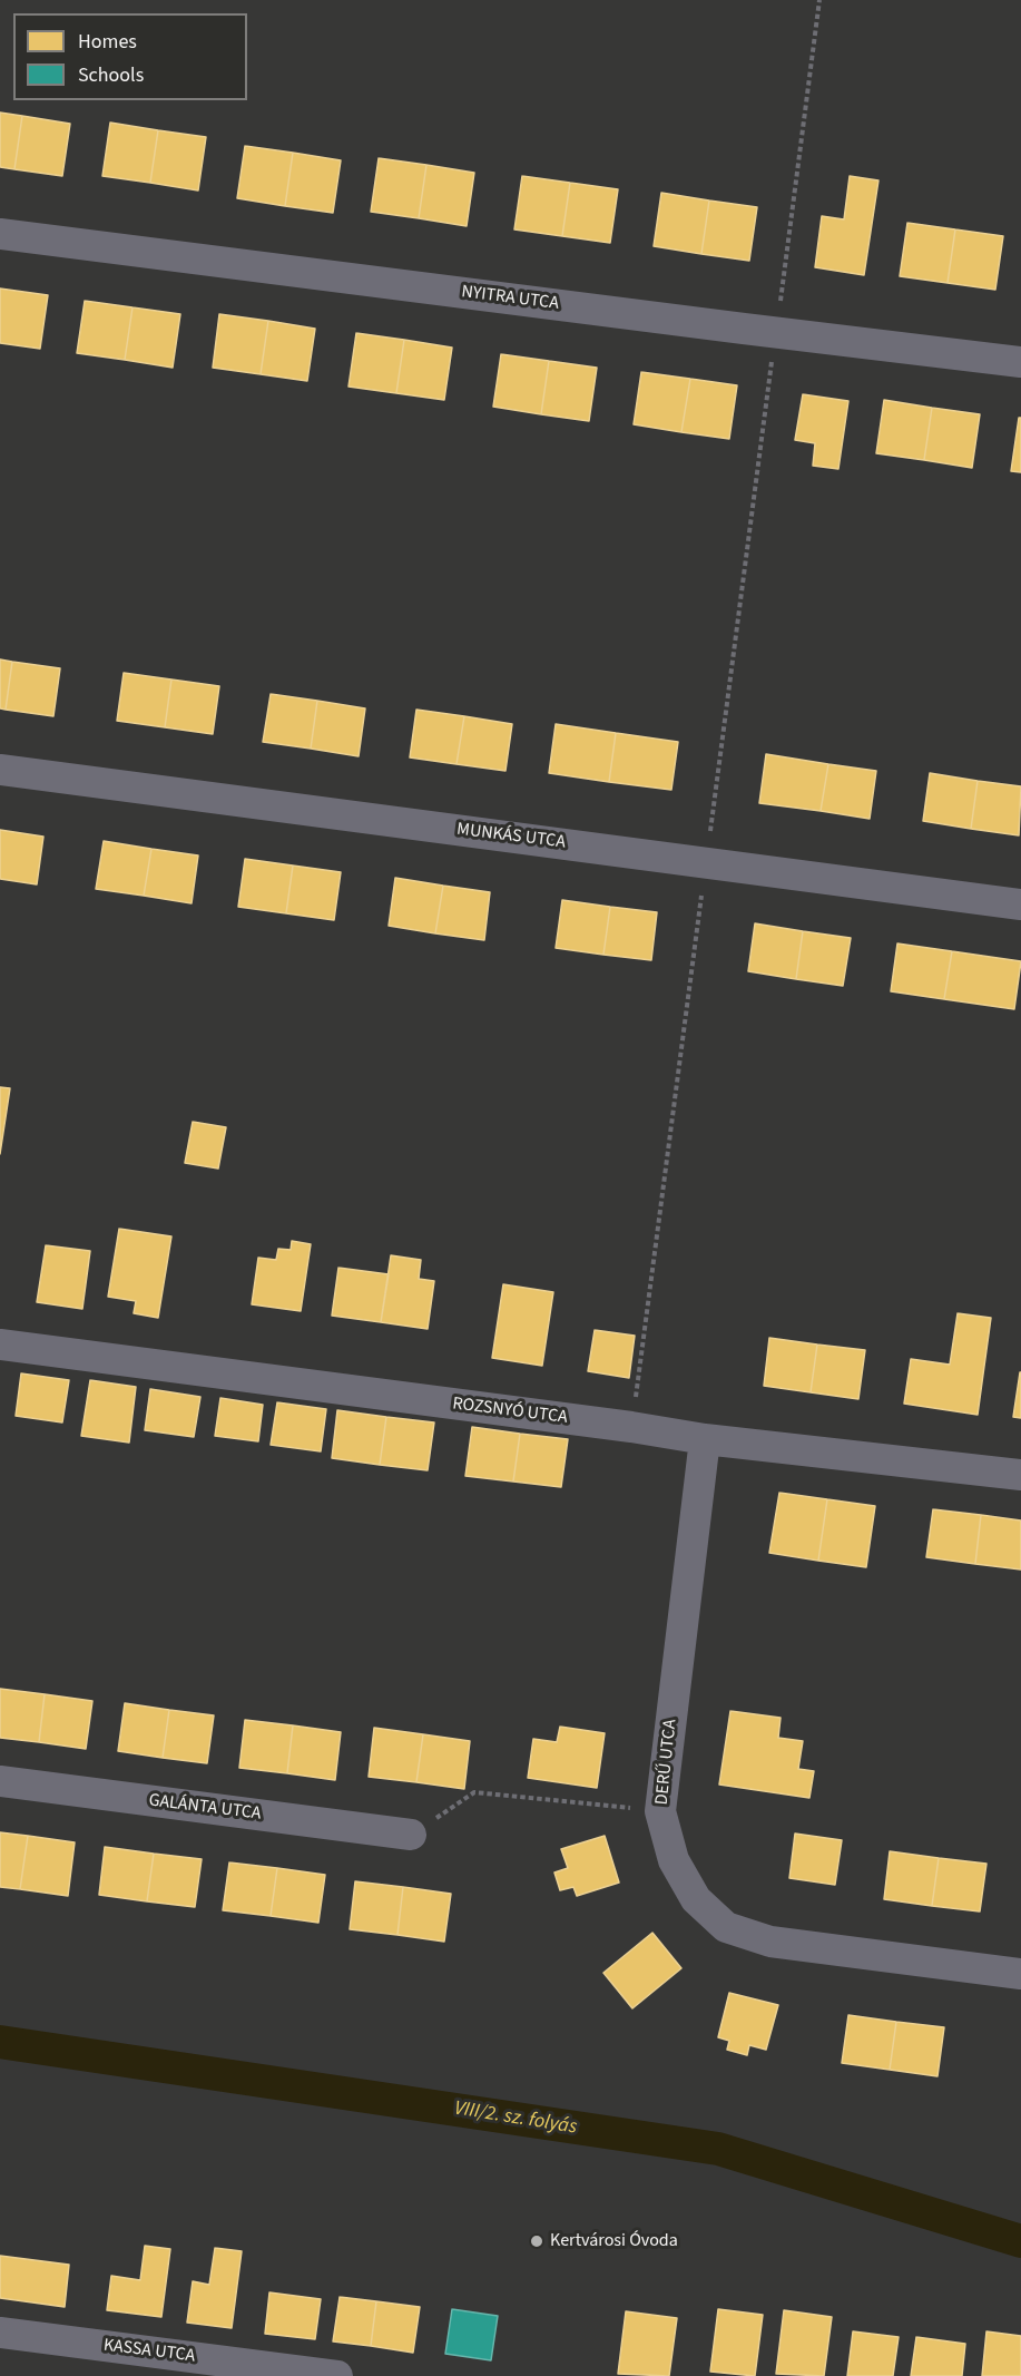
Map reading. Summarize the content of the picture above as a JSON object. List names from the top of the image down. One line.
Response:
{"streets":{"street":["NYITRA UTCA","MUNKÁS UTCA","ROZSNYÓ UTCA","DERŰ UTCA","GALÁNTA UTCA","KASSA UTCA"]},"crossings":[["ROZSNYÓ UTCA","DERŰ UTCA"]],"water":["VIII/2. sz. folyás"],"places":["Kertvárosi Óvoda"],"legend":["Homes","Schools"]}
